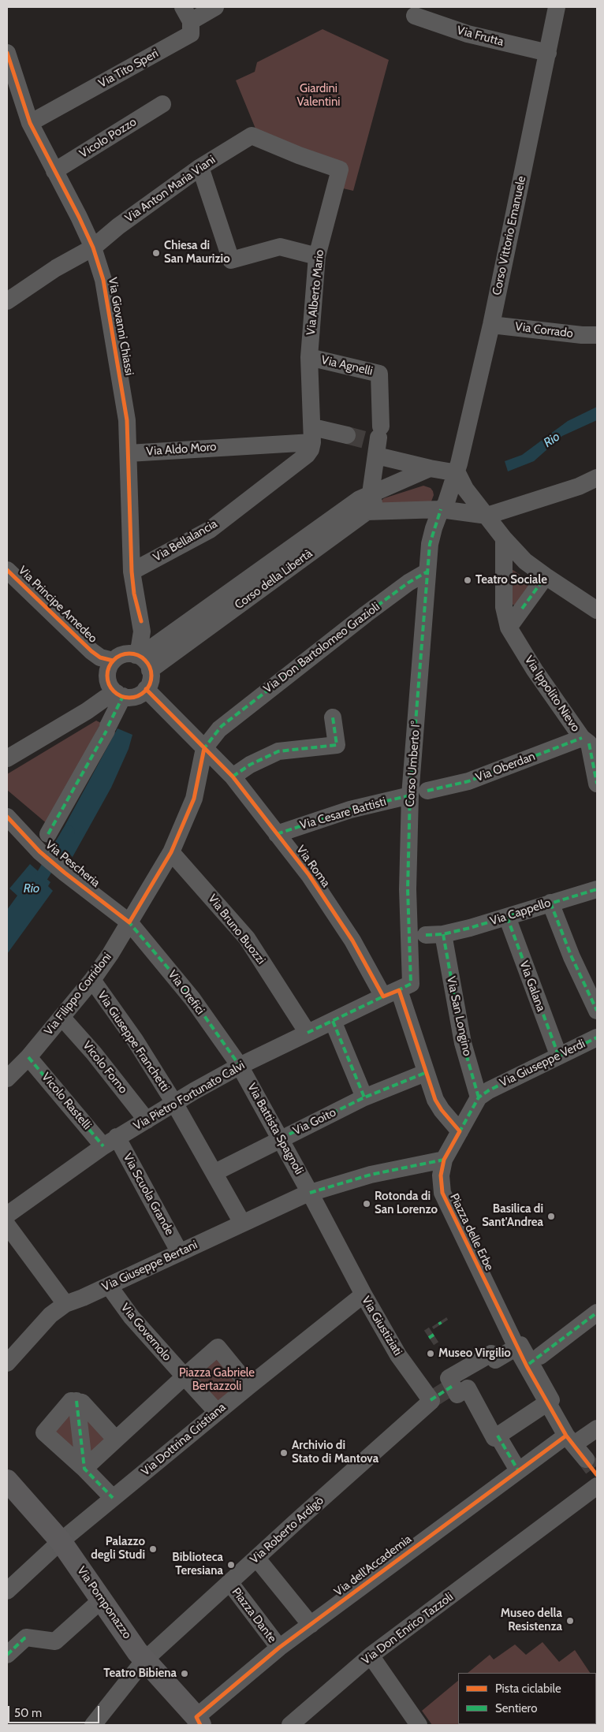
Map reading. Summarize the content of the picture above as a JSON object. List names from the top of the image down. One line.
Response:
{"streets":{"main road":["Via Pomponazzo"],"street":["Via Frutta","Via Tito Speri","Vicolo Pozzo","Via Anton Maria Viani","Corso Vittorio Emanuele","Via Alberto Mario","Via Giovanni Chiassi","Via Corrado","Via Agnelli","Via Aldo Moro","Via Bellalancia","Corso della Libertà","Via Principe Amedeo","Via Don Bartolomeo Grazioli","Via Ippolito Nievo","Corso Umberto I°","Via Oberdan","Via Cesare Battisti","Via Pescheria","Via Roma","Via Cappello","Via Bruno Buozzi","Via Galana","Via Orefici","Via Filippo Corridoni","Via San Longino","Via Giuseppe Franchetti","Via Giuseppe Verdi","Vicolo Forno","Via Pietro Fortunato Calvi","Vicolo Rastelli","Via Goito","Via Battista Spagnoli","Via Scuola Grande","Piazza delle Erbe","Via Giuseppe Bertani","Via Giustiziati","Via Governolo","Via Dottrina Cristiana","Via Roberto Ardigò","Via dell'Accademia","Piazza Dante","Via Don Enrico Tazzoli"]},"crossings":[["Via Frutta","Corso Vittorio Emanuele"],["Via Tito Speri","Via Giovanni Chiassi"],["Vicolo Pozzo","Via Giovanni Chiassi"],["Via Anton Maria Viani","Via Alberto Mario"],["Via Anton Maria Viani","Via Giovanni Chiassi"],["Corso Vittorio Emanuele","Via Corrado"],["Corso Vittorio Emanuele","Corso Umberto I°"],["Via Alberto Mario","Via Agnelli"],["Via Alberto Mario","Via Aldo Moro"],["Via Alberto Mario","Via Bellalancia"],["Via Giovanni Chiassi","Via Aldo Moro"],["Via Giovanni Chiassi","Via Bellalancia"],["Via Giovanni Chiassi","Via Principe Amedeo"],["Via Giovanni Chiassi","Via Roma"],["Via Aldo Moro","Via Bellalancia"],["Via Principe Amedeo","Via Roma"],["Via Don Bartolomeo Grazioli","Corso Umberto I°"],["Via Don Bartolomeo Grazioli","Via Roma"],["Via Don Bartolomeo Grazioli","Via Filippo Corridoni"],["Via Ippolito Nievo","Via Oberdan"],["Corso Umberto I°","Via Cesare Battisti"],["Corso Umberto I°","Via Roma"],["Corso Umberto I°","Via Pietro Fortunato Calvi"],["Via Cesare Battisti","Via Roma"],["Via Pescheria","Via Orefici"],["Via Pescheria","Via Filippo Corridoni"],["Via Roma","Via Filippo Corridoni"],["Via Roma","Via Pietro Fortunato Calvi"],["Via Cappello","Via Galana"],["Via Cappello","Via San Longino"],["Via Bruno Buozzi","Via Filippo Corridoni"],["Via Bruno Buozzi","Via Pietro Fortunato Calvi"],["Via Galana","Via Giuseppe Verdi"],["Via Orefici","Via Filippo Corridoni"],["Via Orefici","Via Pietro Fortunato Calvi"],["Via Orefici","Via Battista Spagnoli"],["Via Filippo Corridoni","Via Giuseppe Franchetti"],["Via Filippo Corridoni","Vicolo Forno"],["Via Filippo Corridoni","Vicolo Rastelli"],["Via San Longino","Via Giuseppe Verdi"],["Via San Longino","Piazza delle Erbe"],["Via Giuseppe Franchetti","Via Pietro Fortunato Calvi"],["Via Giuseppe Franchetti","Via Goito"],["Via Giuseppe Franchetti","Via Giuseppe Bertani"],["Via Giuseppe Verdi","Piazza delle Erbe"],["Vicolo Forno","Via Pietro Fortunato Calvi"],["Via Pietro Fortunato Calvi","Vicolo Rastelli"],["Via Pietro Fortunato Calvi","Via Battista Spagnoli"],["Via Pietro Fortunato Calvi","Via Scuola Grande"],["Vicolo Rastelli","Via Scuola Grande"],["Via Goito","Via Battista Spagnoli"],["Via Battista Spagnoli","Via Giuseppe Bertani"],["Via Battista Spagnoli","Via Giustiziati"],["Via Scuola Grande","Via Giuseppe Bertani"],["Piazza delle Erbe","Via Giuseppe Bertani"],["Via Giuseppe Bertani","Via Governolo"],["Via Giustiziati","Via Dottrina Cristiana"],["Via Giustiziati","Via Roberto Ardigò"],["Via Dottrina Cristiana","Via Pomponazzo"],["Via Roberto Ardigò","Via Pomponazzo"],["Via Roberto Ardigò","Piazza Dante"],["Via dell'Accademia","Via Pomponazzo"],["Via dell'Accademia","Piazza Dante"]],"water":["Rio"],"parks":["Giardini Valentini","Piazza Gabriele Bertazzoli"],"places":["Chiesa di San Maurizio","Teatro Sociale","Rotonda di San Lorenzo","Basilica di Sant'Andrea","Museo Virgilio","Archivio di Stato di Mantova","Palazzo degli Studi","Biblioteca Teresiana","Museo della Resistenza","Teatro Bibiena"],"legend":["Pista ciclabile","Sentiero"],"scale_bar":"50 m"}
